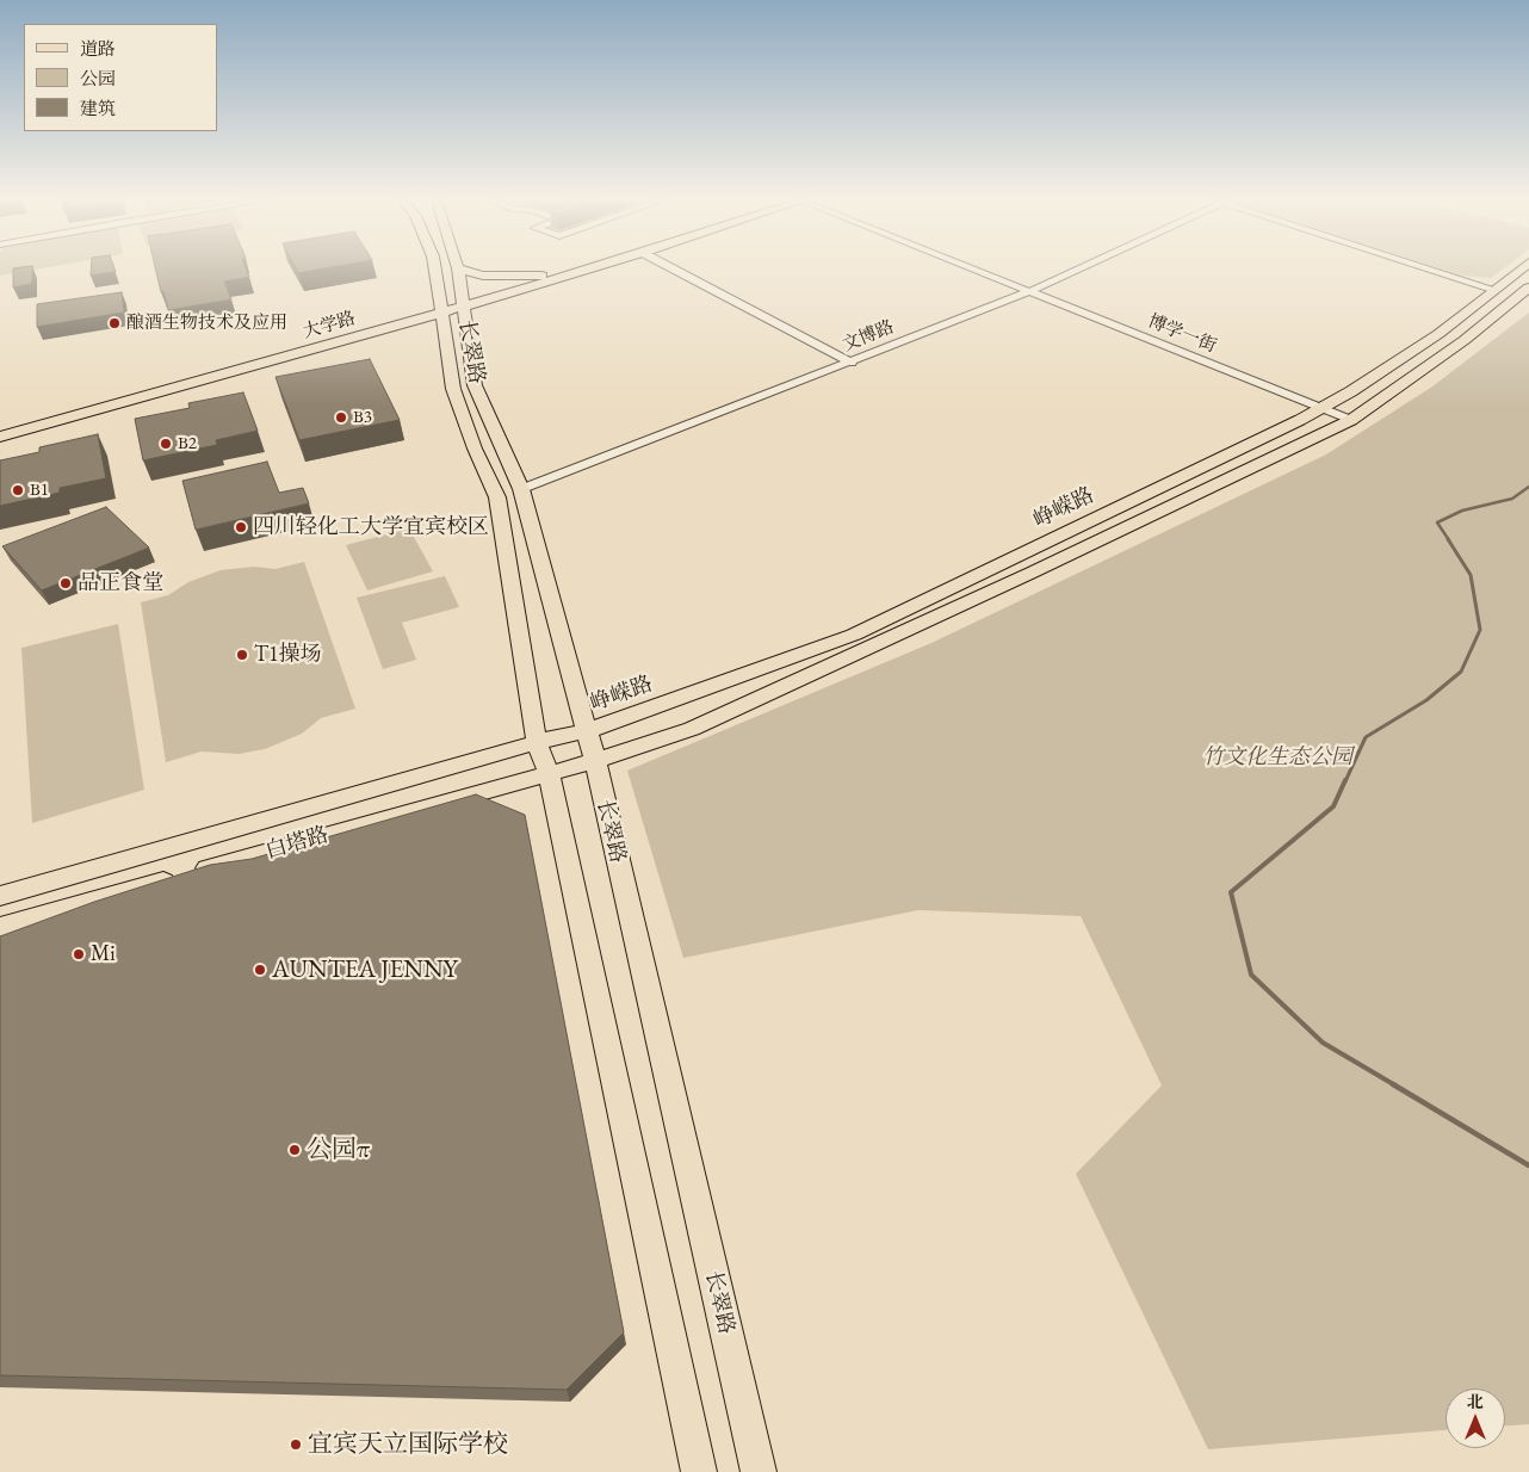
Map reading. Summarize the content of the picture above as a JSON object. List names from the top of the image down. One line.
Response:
{"streets":{"main road":["大学路","长翠路","峥嵘路","白塔路"],"street":["博学一街","文博路"]},"crossings":[["大学路","长翠路"],["博学一街","文博路"],["博学一街","峥嵘路"],["文博路","长翠路"],["长翠路","峥嵘路"],["长翠路","白塔路"],["峥嵘路","白塔路"]],"parks":["竹文化生态公园"],"places":["酿酒生物技术及应用","B3","B2","B1","四川轻化工大学宜宾校区","品正食堂","T1操场","Mi","AUNTEA JENNY","公园π","宜宾天立国际学校"],"legend":["道路","公园","建筑"],"north":"top"}
